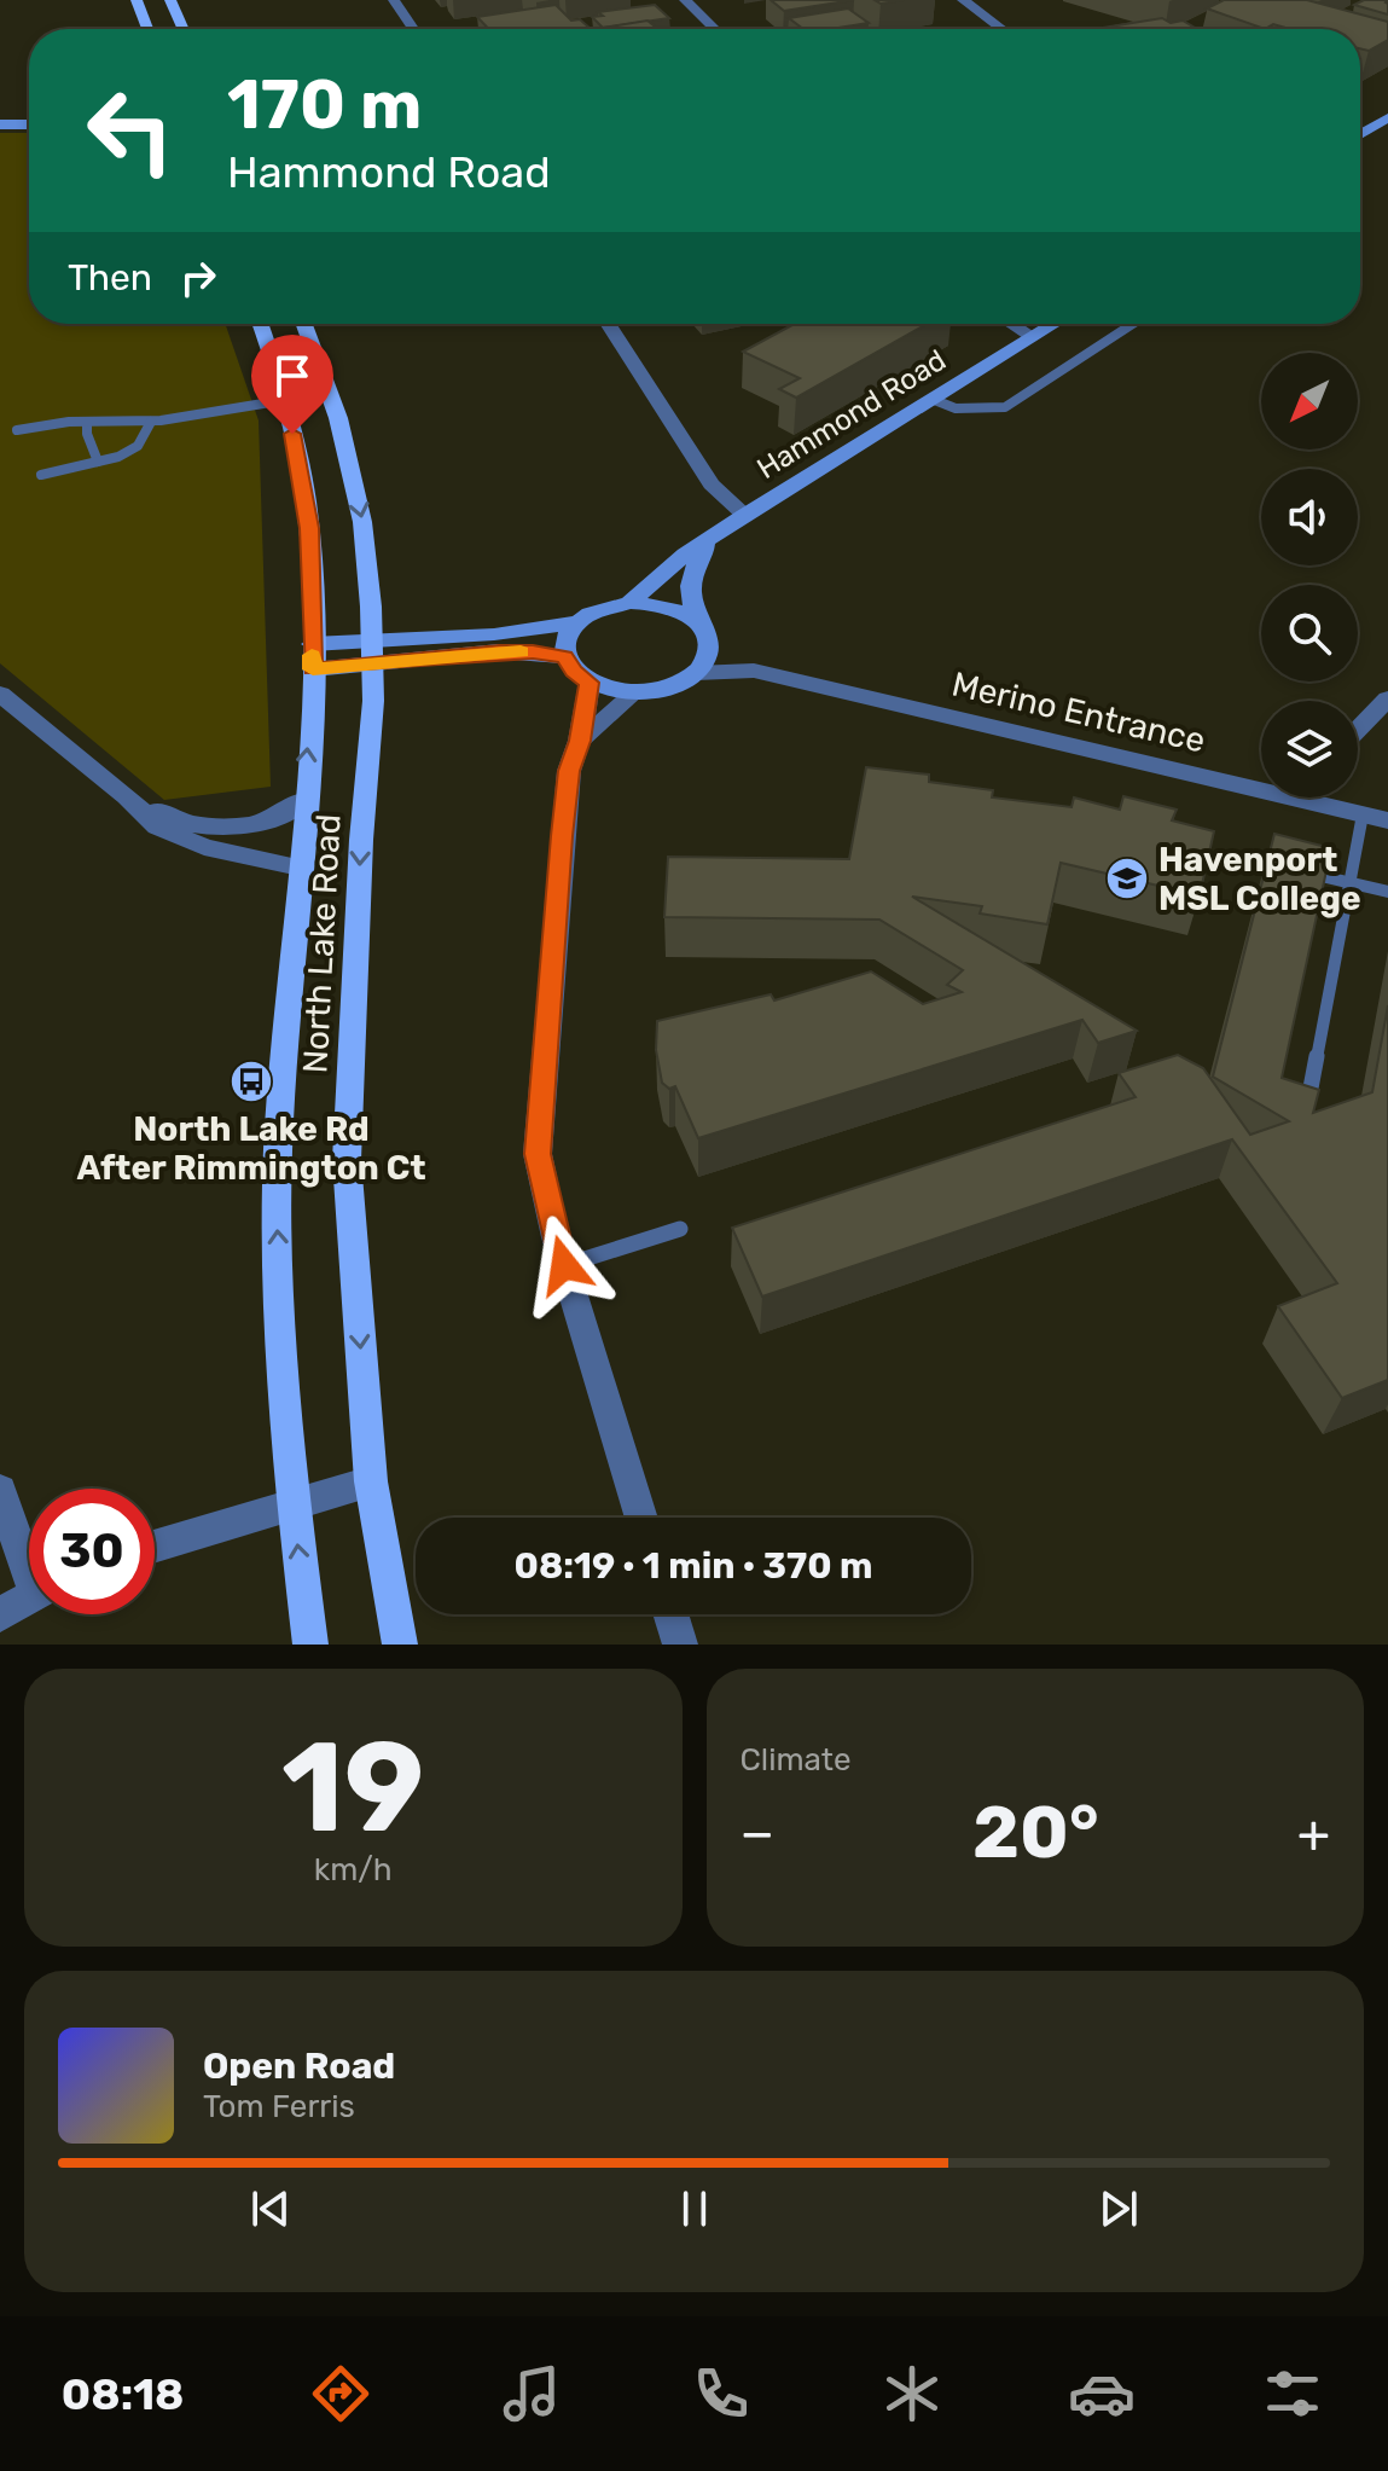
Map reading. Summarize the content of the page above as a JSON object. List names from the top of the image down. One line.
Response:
{"streets":{"main road":["Hammond Road","North Lake Road"],"street":["Merino Entrance"]},"crossings":[["Hammond Road","Merino Entrance"]],"places":{"school or university":["Havenport MSL College"],"bus stop":["North Lake Rd After Rimmington Ct"]},"north":"bottom left","page":{"turn":["170 m","Hammond Road"],"then":"Then","limit":"30","trip":"08:19 · 1 min · 370 m","tile":[["19","km/h"],"Climate"],"heat":["−","20°","+"],"song":["Open Road","Tom Ferris"],"tabs":"08:18"}}
